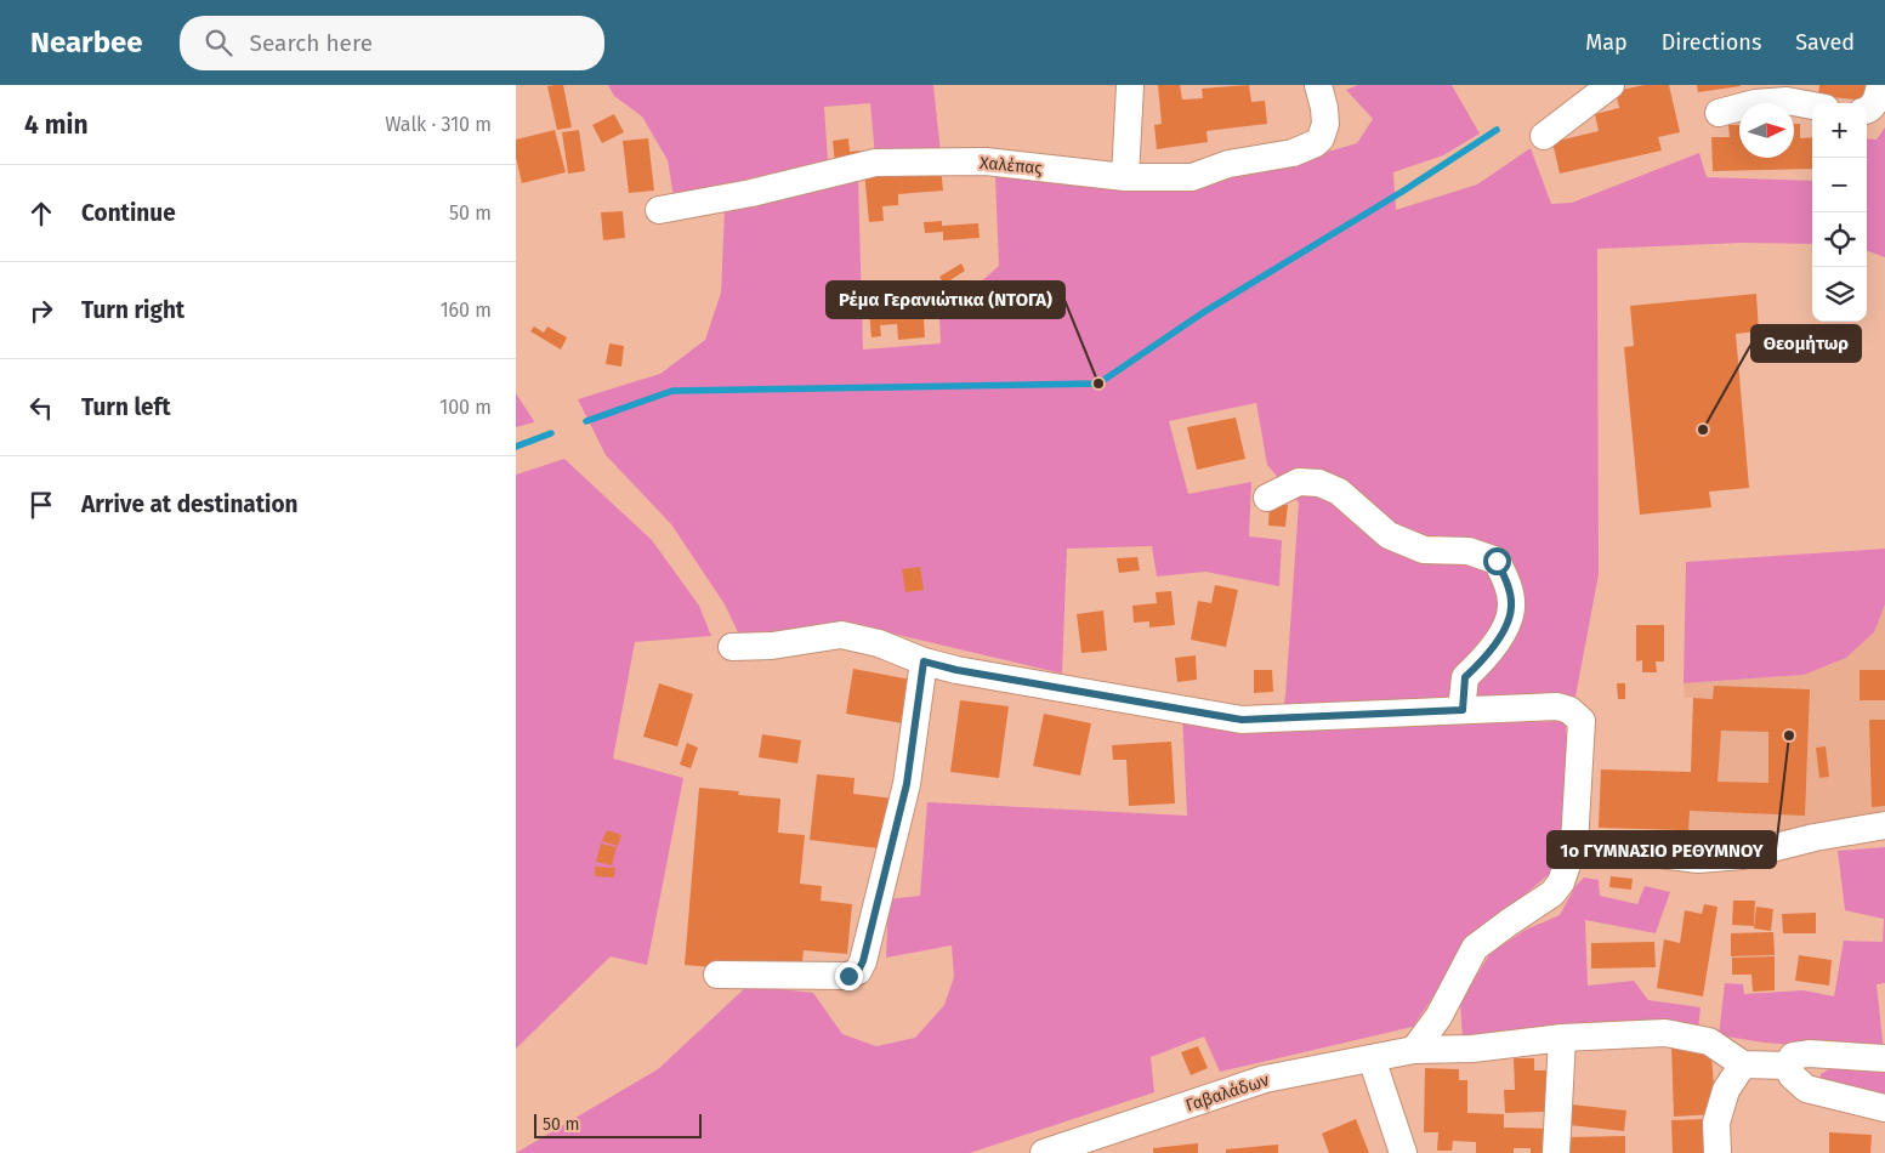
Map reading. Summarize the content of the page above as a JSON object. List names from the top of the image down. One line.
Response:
{"streets":{"street":["Χαλέπας","Γαβαλάδων"]},"places":["Ρέμα Γερανιώτικα (ΝΤΟΓΑ)","Θεομήτωρ","1ο ΓΥΜΝΑΣΙΟ ΡΕΘΥΜΝΟΥ"],"scale_bar":"50 m","north":"right","page":{"header":"Nearbee","search":"Search here","nav":["Map","Directions","Saved"],"heading":["4 min","Walk · 310 m"],"map_buttons":["+","−"],"list":[["Continue","50 m"],["Turn right","160 m"],["Turn left","100 m"],"Arrive at destination"],"scale":"50 m"}}
